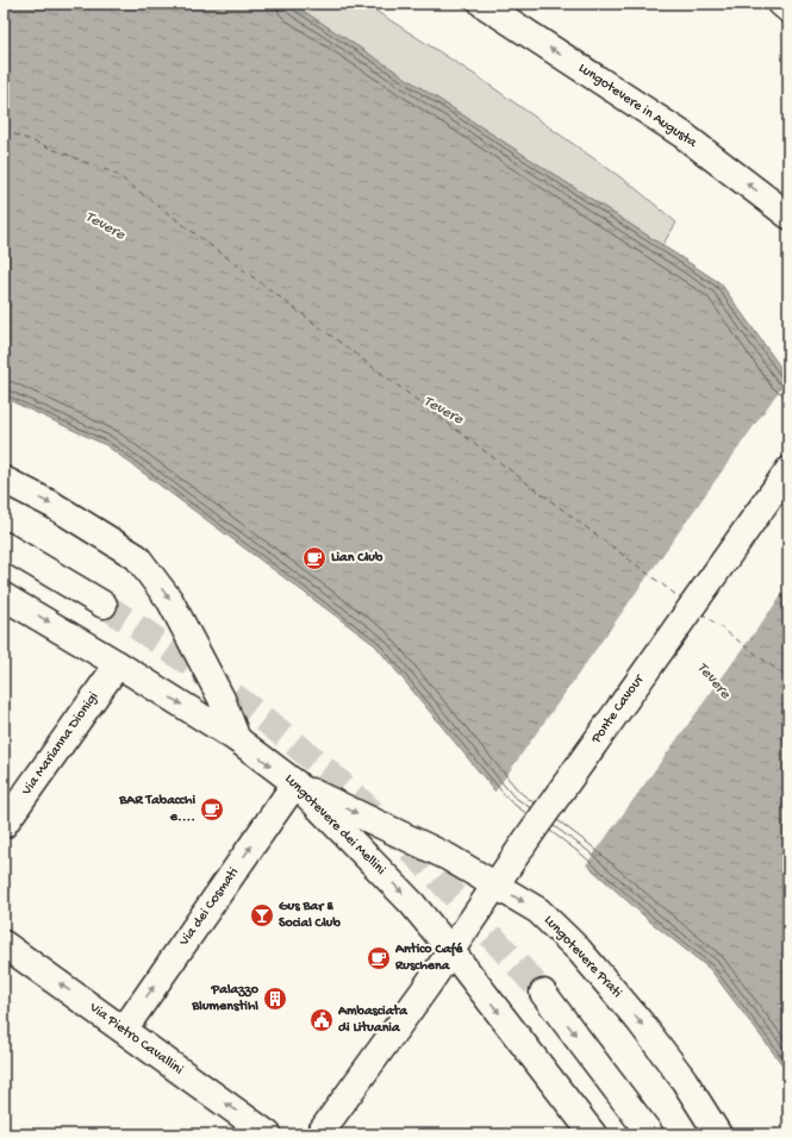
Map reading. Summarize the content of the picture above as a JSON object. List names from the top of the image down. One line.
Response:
{"streets":{"street":["Lungotevere in Augusta","Ponte Cavour","Via Marianna Dionigi","Lungotevere dei Mellini","Via dei Cosmati","Lungotevere Prati","Via Pietro Cavallini"]},"crossings":[["Ponte Cavour","Lungotevere dei Mellini"],["Ponte Cavour","Lungotevere Prati"],["Via Marianna Dionigi","Lungotevere dei Mellini"],["Lungotevere dei Mellini","Via dei Cosmati"],["Lungotevere dei Mellini","Lungotevere Prati"],["Via dei Cosmati","Lungotevere Prati"],["Via dei Cosmati","Via Pietro Cavallini"]],"one_way":["Lungotevere in Augusta","Via dei Cosmati","Via Pietro Cavallini"],"water":["Tevere"],"places":{"cafe":["Lian Club","BAR Tabacchi e....","Antico Café Ruschena"],"bar":["Gus Bar & Social Club"],"building":["Palazzo Blumenstihl"],"public building":["Ambasciata di Lituania"]}}
